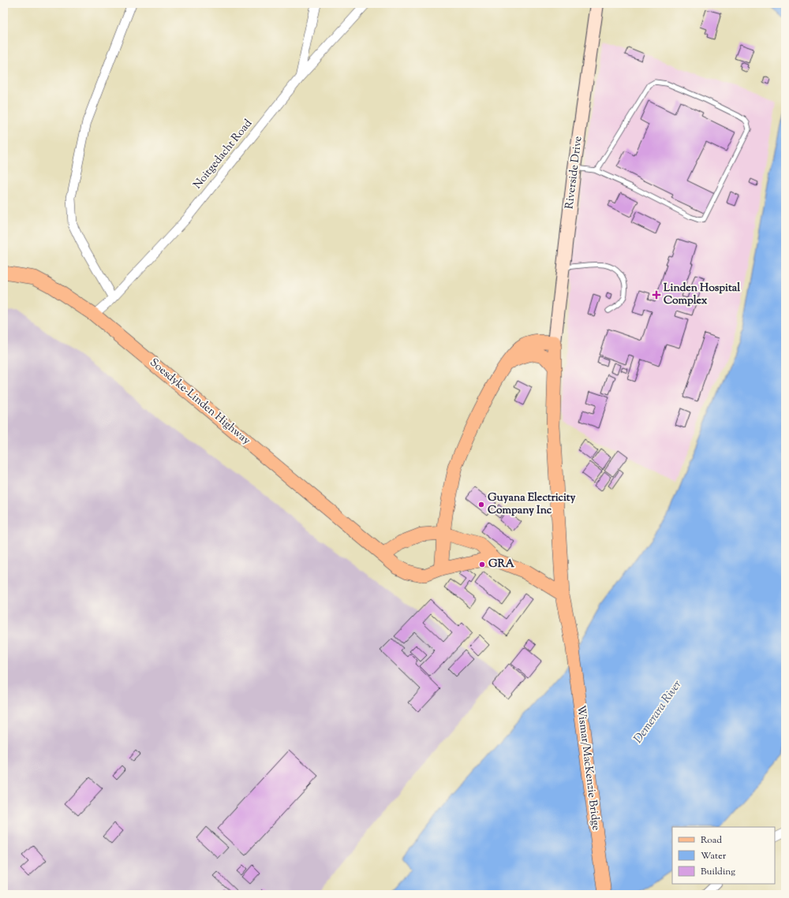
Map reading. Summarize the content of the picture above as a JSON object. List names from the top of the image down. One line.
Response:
{"streets":{"main road":["Soesdyke-Linden Highway","Wismar/MacKenzie Bridge"],"street":["Noitgedacht Road","Riverside Drive"]},"crossings":[["Noitgedacht Road","Soesdyke-Linden Highway"],["Soesdyke-Linden Highway","Wismar/MacKenzie Bridge"]],"water":["Demerara River"],"places":{"health":["Linden Hospital Complex"],"other":["Guyana Electricity Company Inc","GRA"]},"legend":["Road","Water","Building"]}
